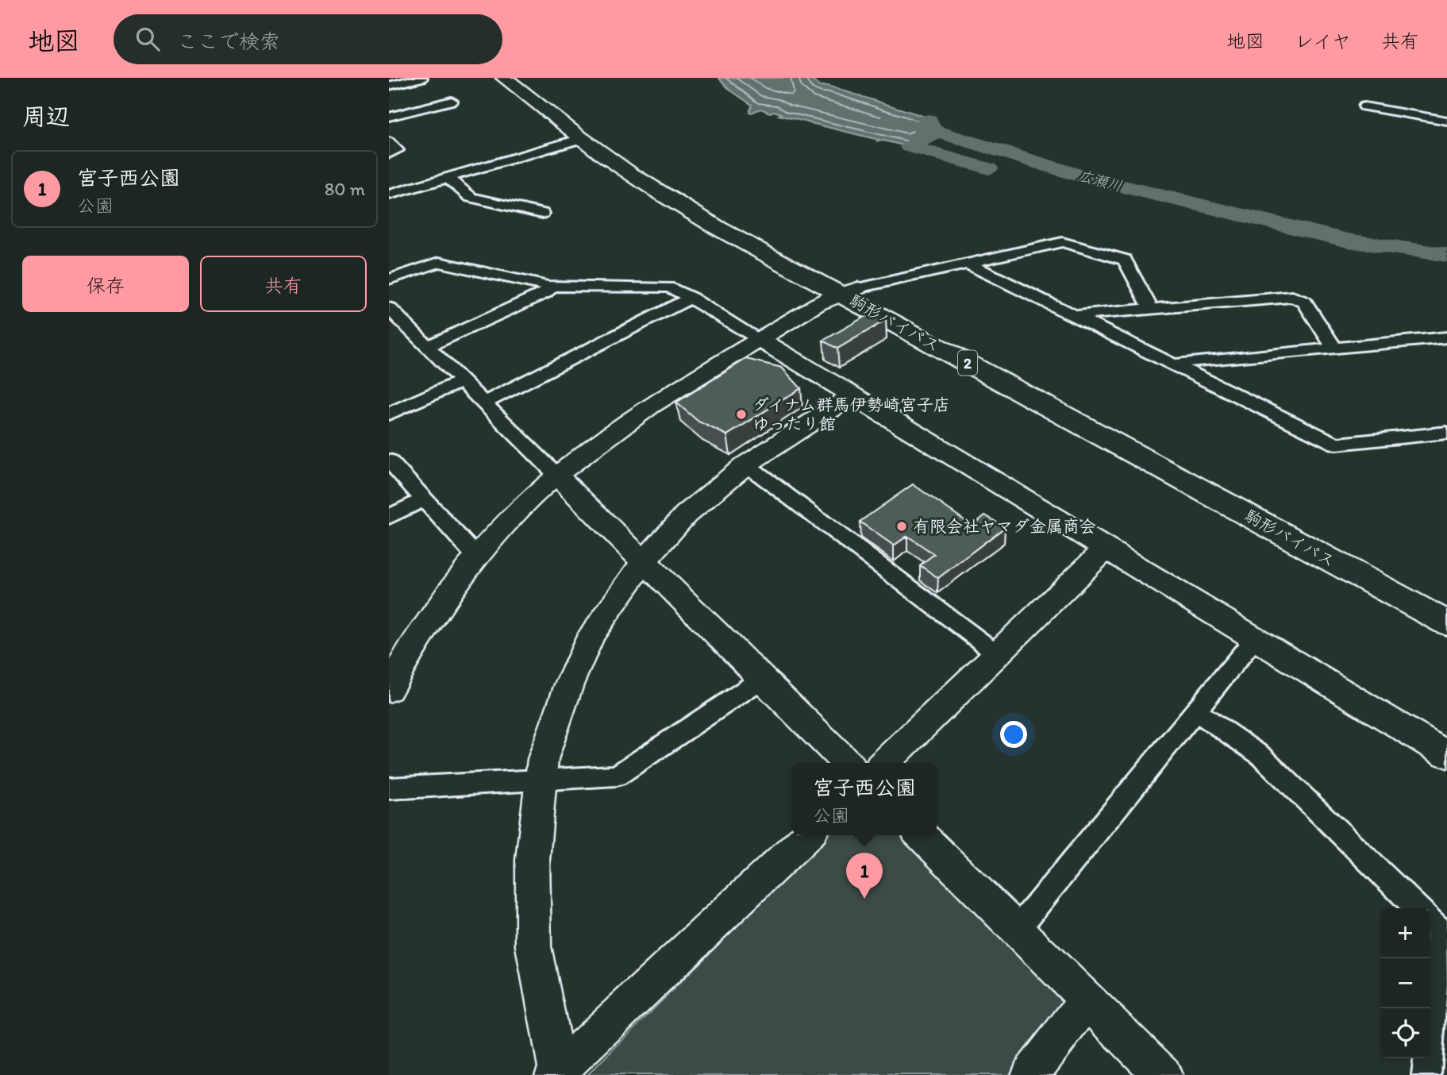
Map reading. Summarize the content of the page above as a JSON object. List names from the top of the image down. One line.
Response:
{"streets":{"main road":["駒形バイパス","2"]},"water":["広瀬川"],"places":["ダイナム群馬伊勢崎宮子店 ゆったり館","有限会社ヤマダ金属商会"],"page":{"header":"地図","search":"ここで検索","nav":["地図","レイヤ","共有"],"heading":"周辺","list":[{"mark":"1","name":"宮子西公園","note":"公園","value":"80 m"}],"buttons":["保存","共有"],"popup":["宮子西公園","公園"],"pins":"1","map_buttons":["+","−"]}}
